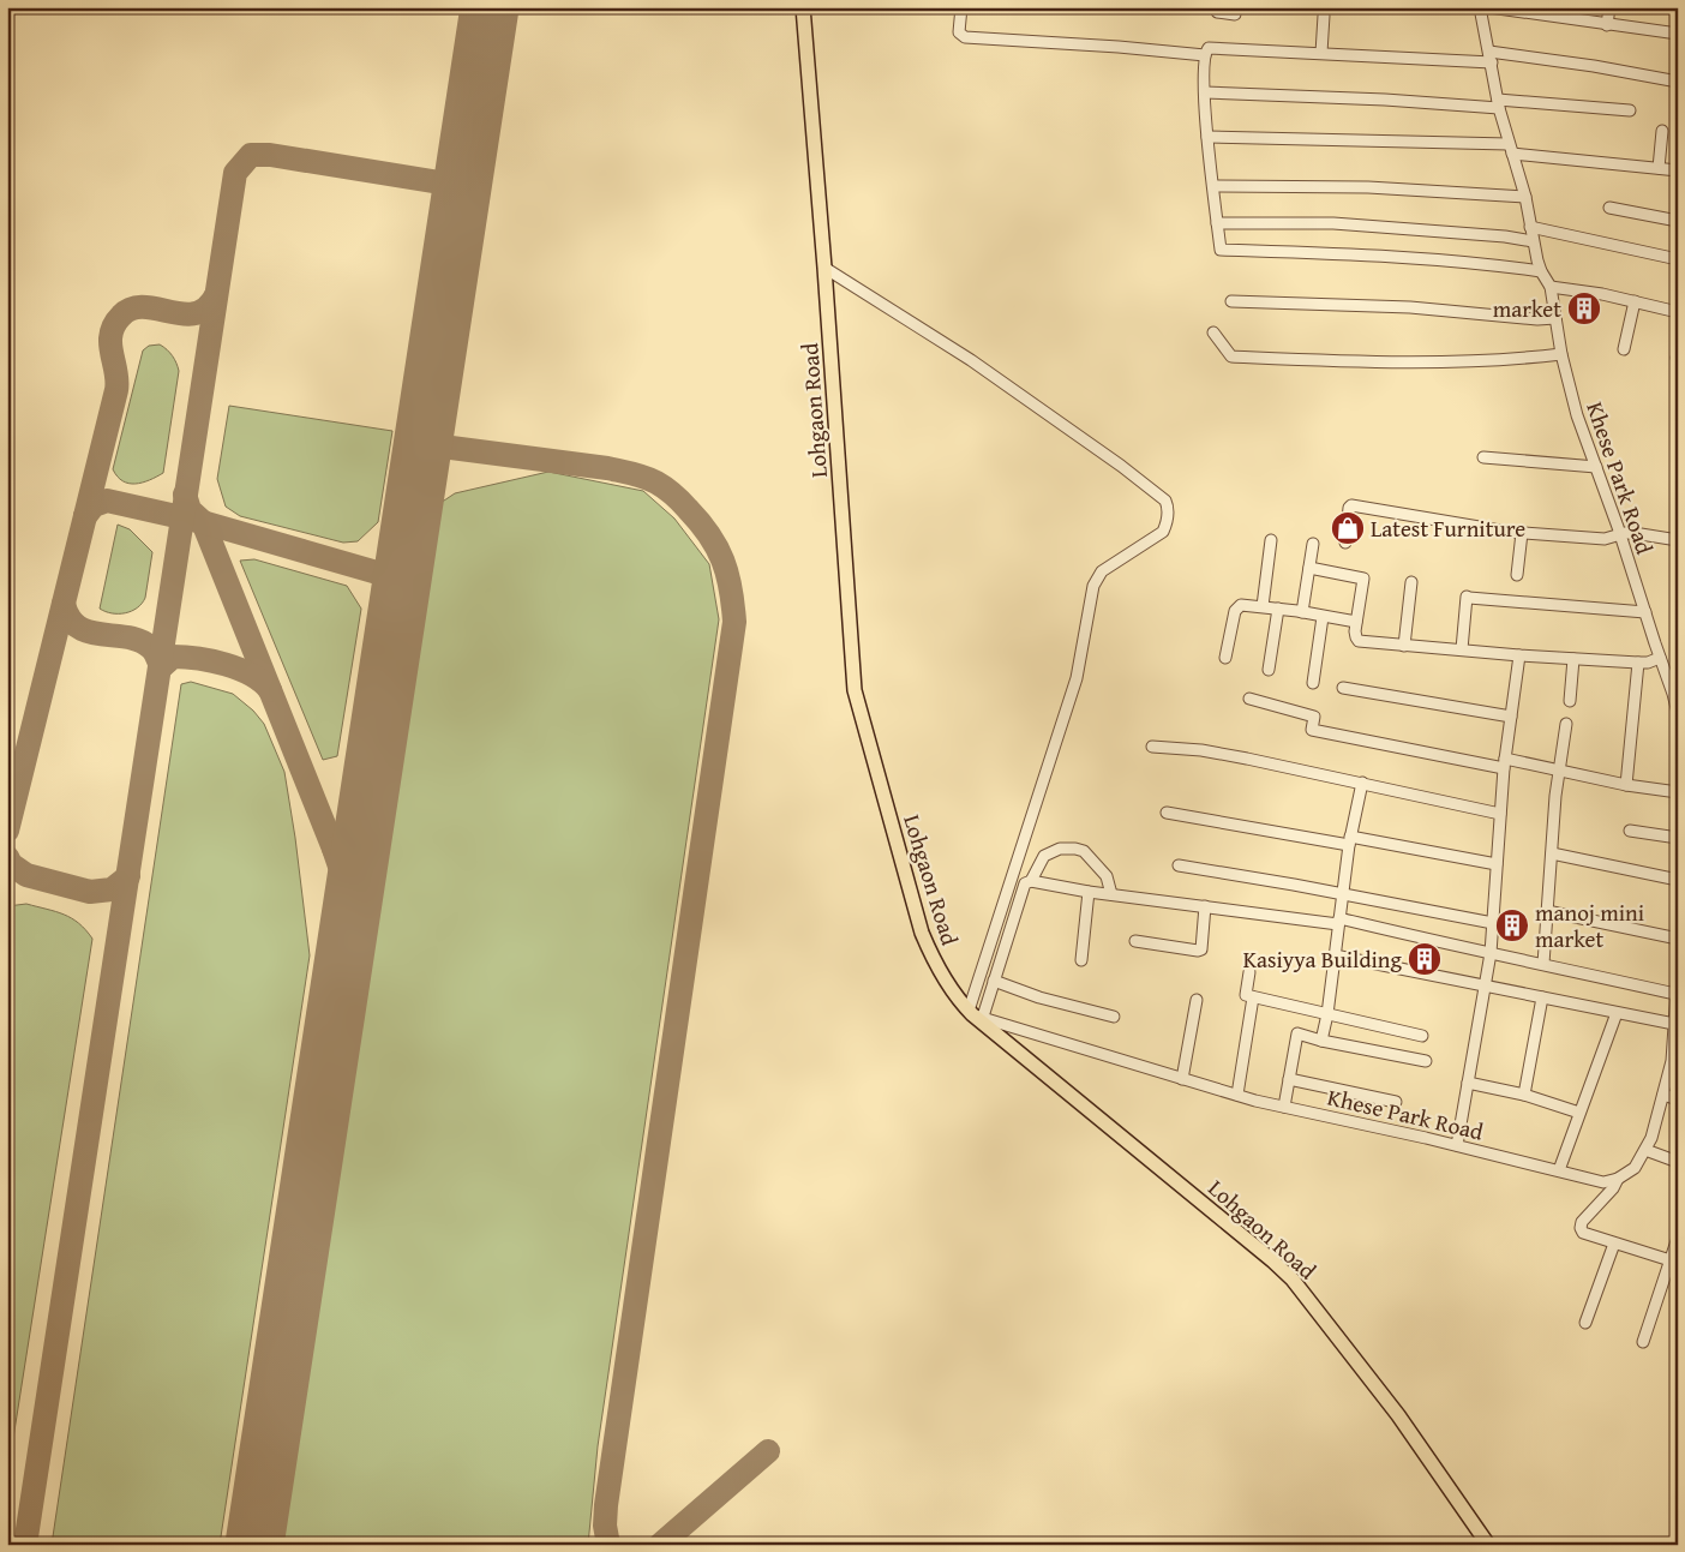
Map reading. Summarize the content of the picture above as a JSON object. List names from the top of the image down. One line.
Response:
{"streets":{"main road":["Lohgaon Road"],"street":["Khese Park Road"]},"crossings":[["Lohgaon Road","Khese Park Road"]],"places":{"building":["market","manoj mini market","Kasiyya Building"],"shop":["Latest Furniture"]}}
